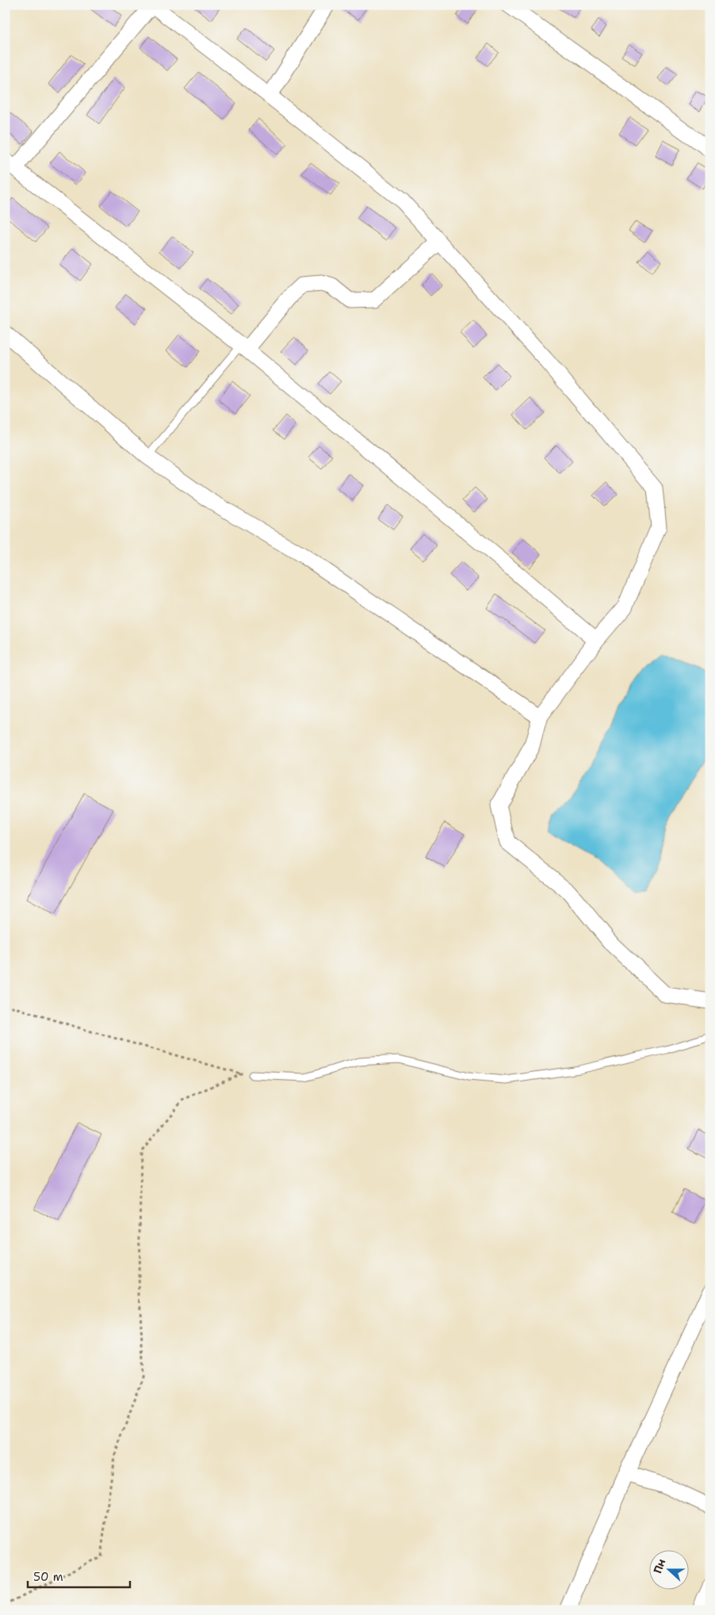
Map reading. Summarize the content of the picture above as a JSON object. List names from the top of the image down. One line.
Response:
{"scale_bar":"50 m","north":"left"}
